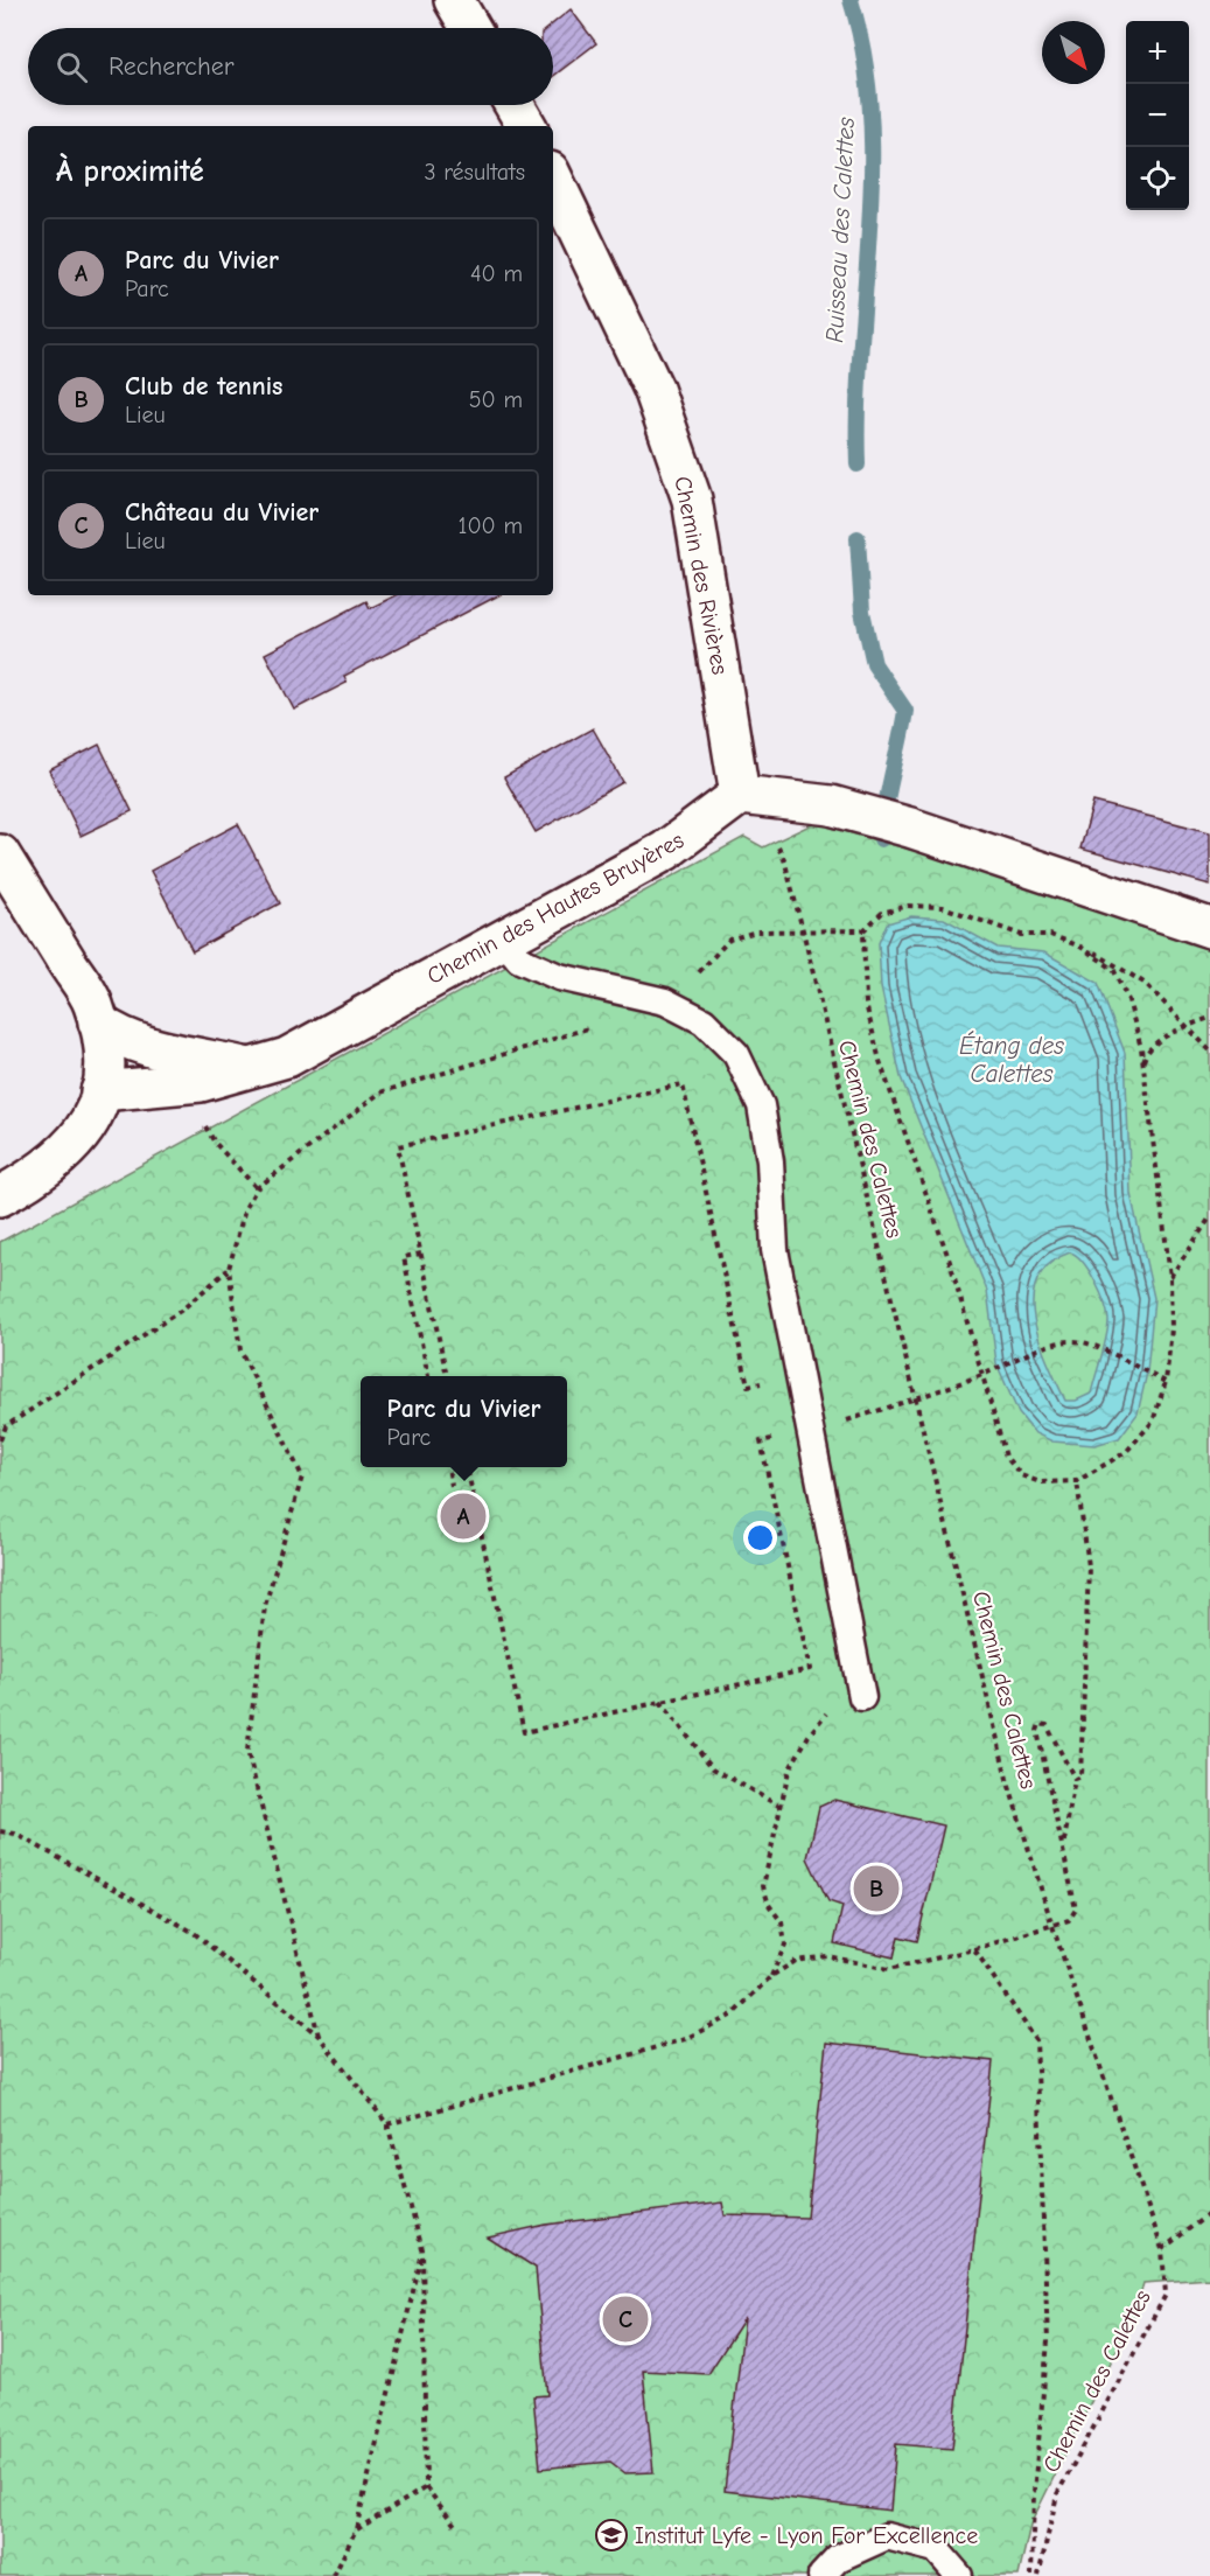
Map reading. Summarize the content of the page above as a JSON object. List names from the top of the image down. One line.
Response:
{"streets":{"street":["Chemin des Rivières","Chemin des Hautes Bruyères"],"path":["Chemin des Calettes"]},"crossings":[["Chemin des Rivières","Chemin des Hautes Bruyères"],["Chemin des Rivières","Chemin des Calettes"],["Chemin des Hautes Bruyères","Chemin des Calettes"]],"water":["Ruisseau des Calettes","Étang des Calettes"],"places":{"school or university":["Institut Lyfe - Lyon For Excellence"]},"north":"bottom right","page":{"map_buttons":["+","−"],"search":"Rechercher","heading":["À proximité","3 résultats"],"list":[{"mark":"A","name":"Parc du Vivier","note":"Parc","value":"40 m"},{"mark":"B","name":"Club de tennis","note":"Lieu","value":"50 m"},{"mark":"C","name":"Château du Vivier","note":"Lieu","value":"100 m"}],"popup":["Parc du Vivier","Parc"],"pins":["A","B","C"]}}
